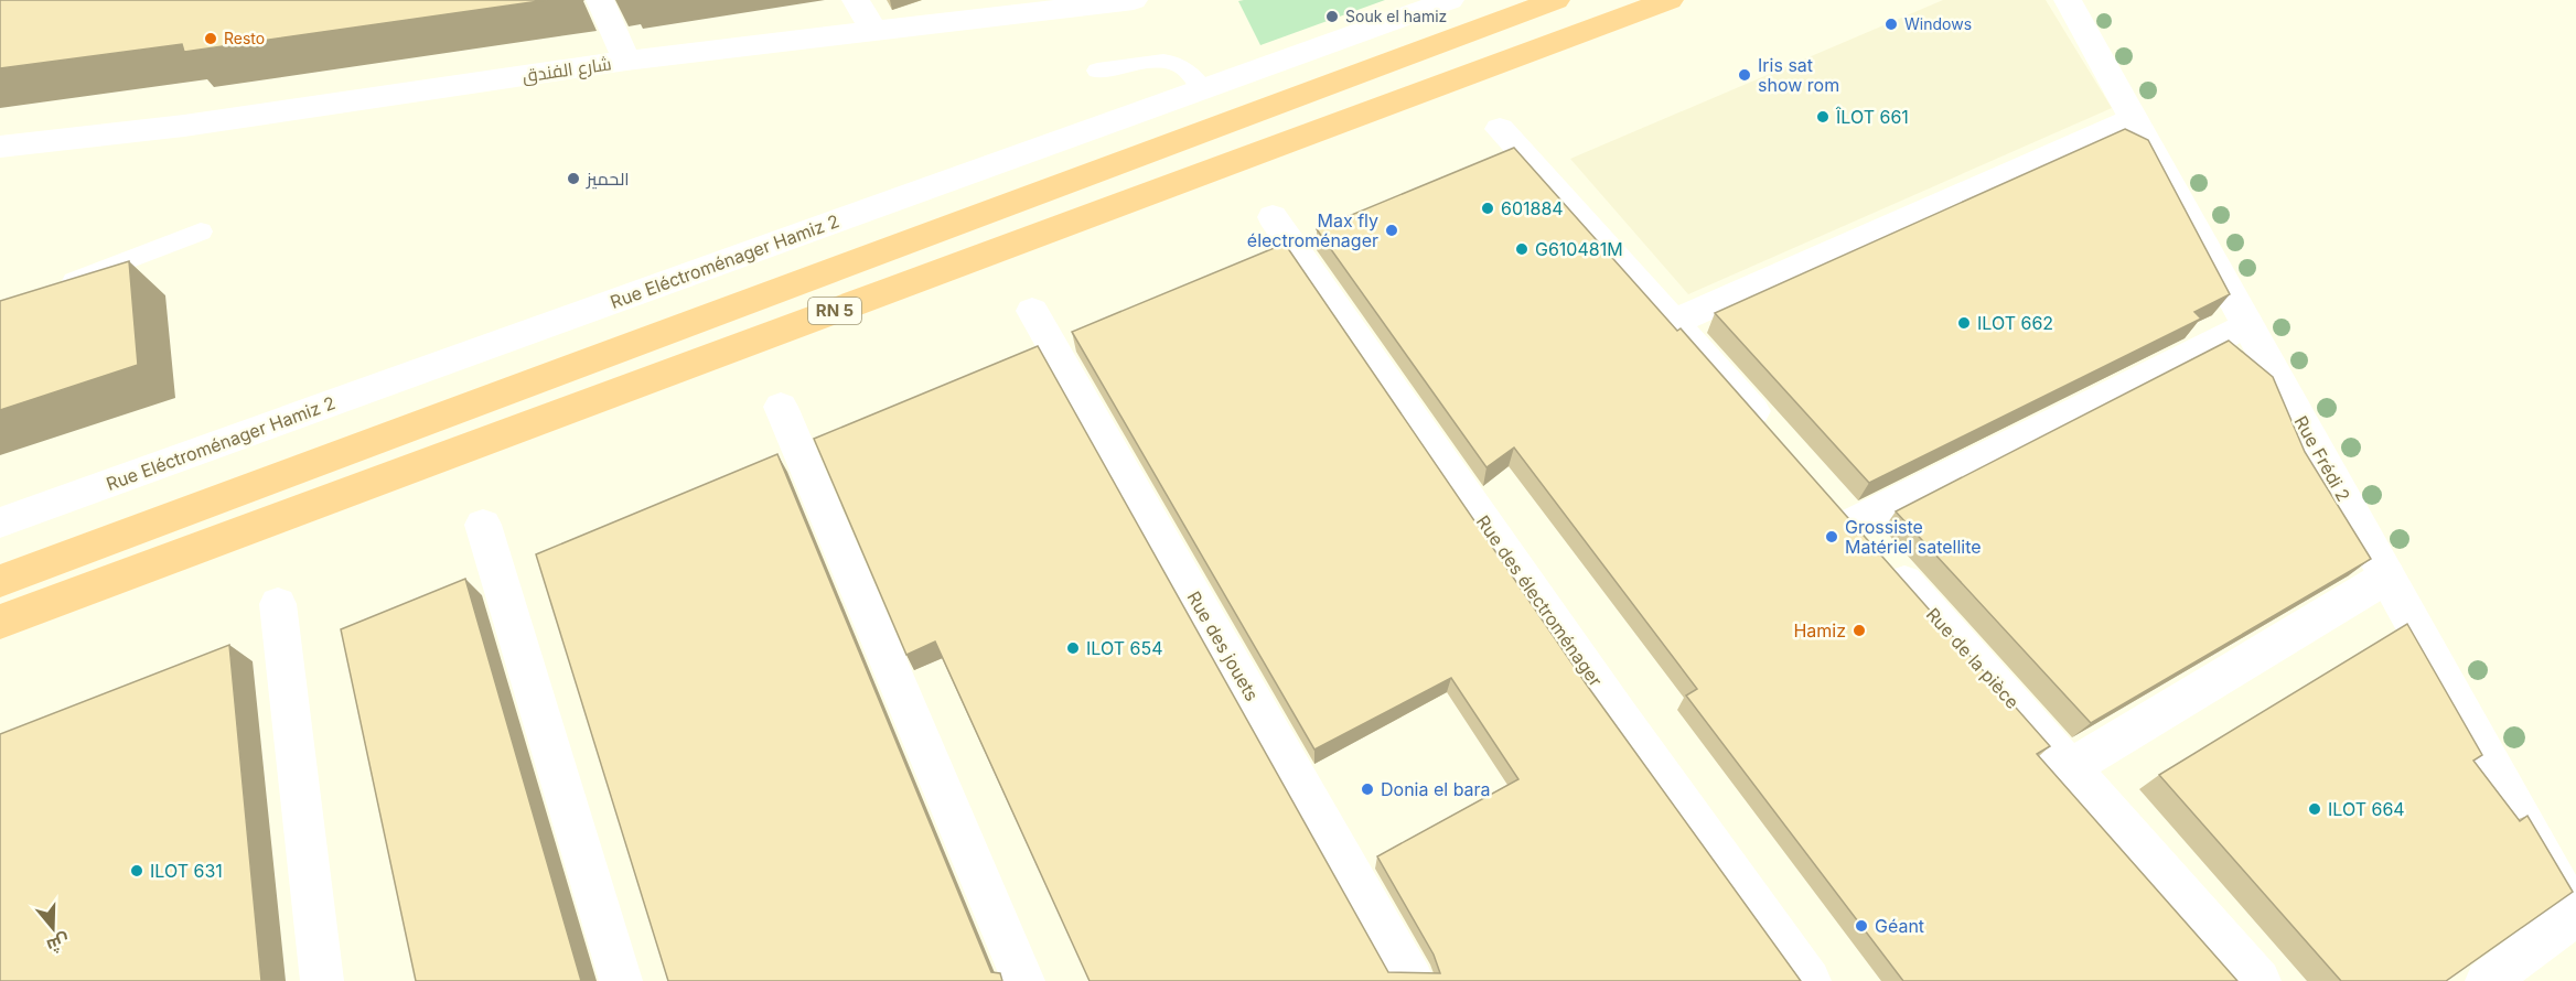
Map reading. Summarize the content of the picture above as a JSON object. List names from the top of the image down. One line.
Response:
{"streets":{"highway":["RN 5"],"street":["شارع الفندق","Rue Eléctroménager Hamiz 2","Rue Frédi 2","Rue des électroménager","Rue des jouets","Rue de la pièce"]},"places":["Souk el hamiz","Windows","Resto","Iris sat show rom","ÎLOT 661","الحميز","601884","Max fly électroménager","G610481M","ILOT 662","Grossiste Matériel satellite","Hamiz","ILOT 654","Donia el bara","ILOT 664","ILOT 631","Géant"],"north":"bottom"}
